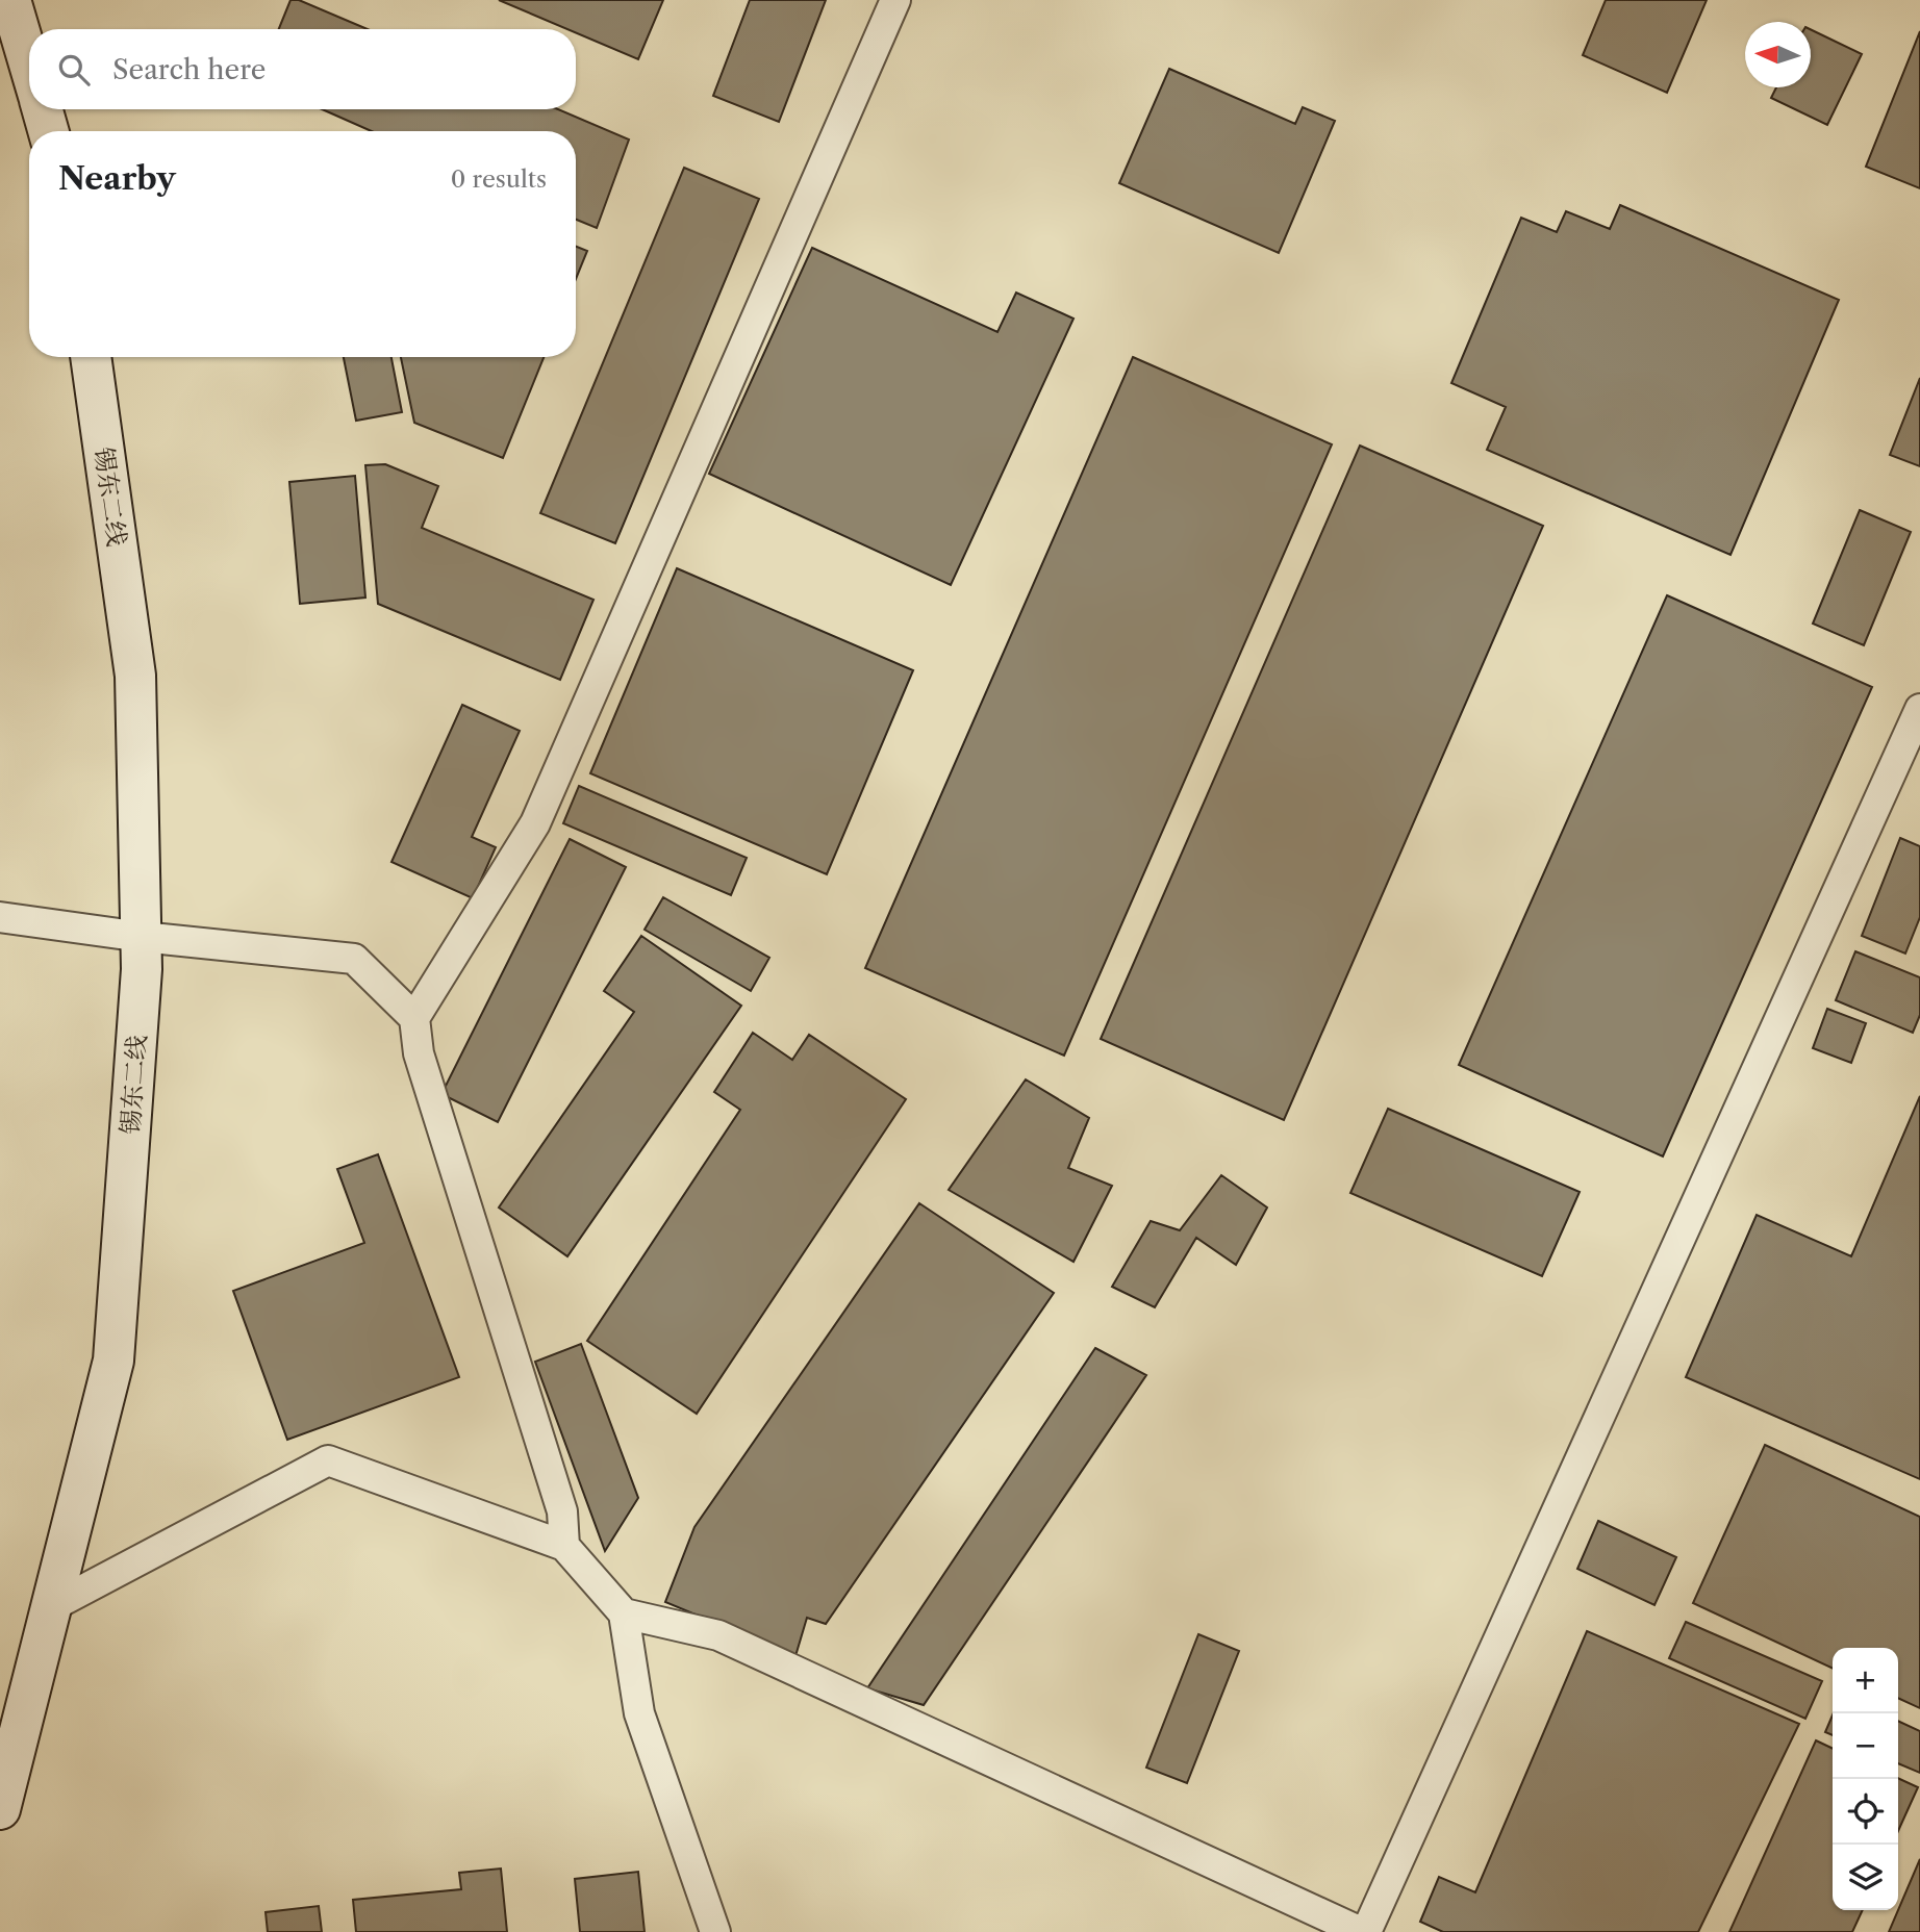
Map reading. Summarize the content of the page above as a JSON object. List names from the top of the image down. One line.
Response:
{"streets":{"main road":["锡东二线"]},"north":"left","page":{"search":"Search here","heading":["Nearby","0 results"],"map_buttons":["+","−"]}}
